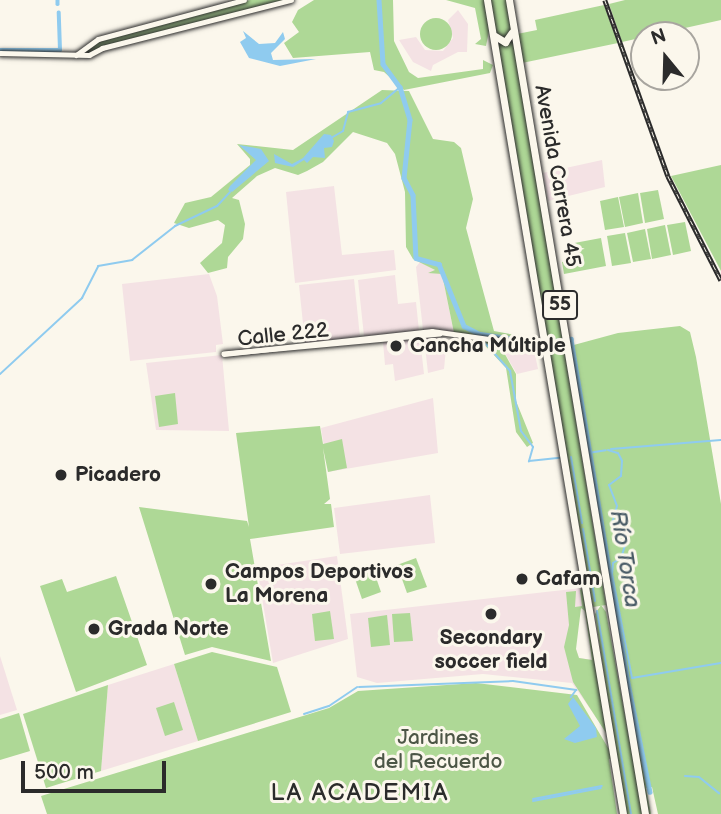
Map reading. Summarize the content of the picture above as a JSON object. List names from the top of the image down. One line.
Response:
{"streets":{"highway":["Avenida Carrera 45","55"],"street":["Calle 222"]},"crossings":[["Avenida Carrera 45","Calle 222"]],"districts":["LA ACADEMIA"],"water":["Río Torca"],"parks":["Jardines del Recuerdo"],"places":["Cancha Múltiple","Picadero","Cafam","Campos Deportivos La Morena","Secondary soccer field","Grada Norte"],"scale_bar":"500 m","north":"top"}
